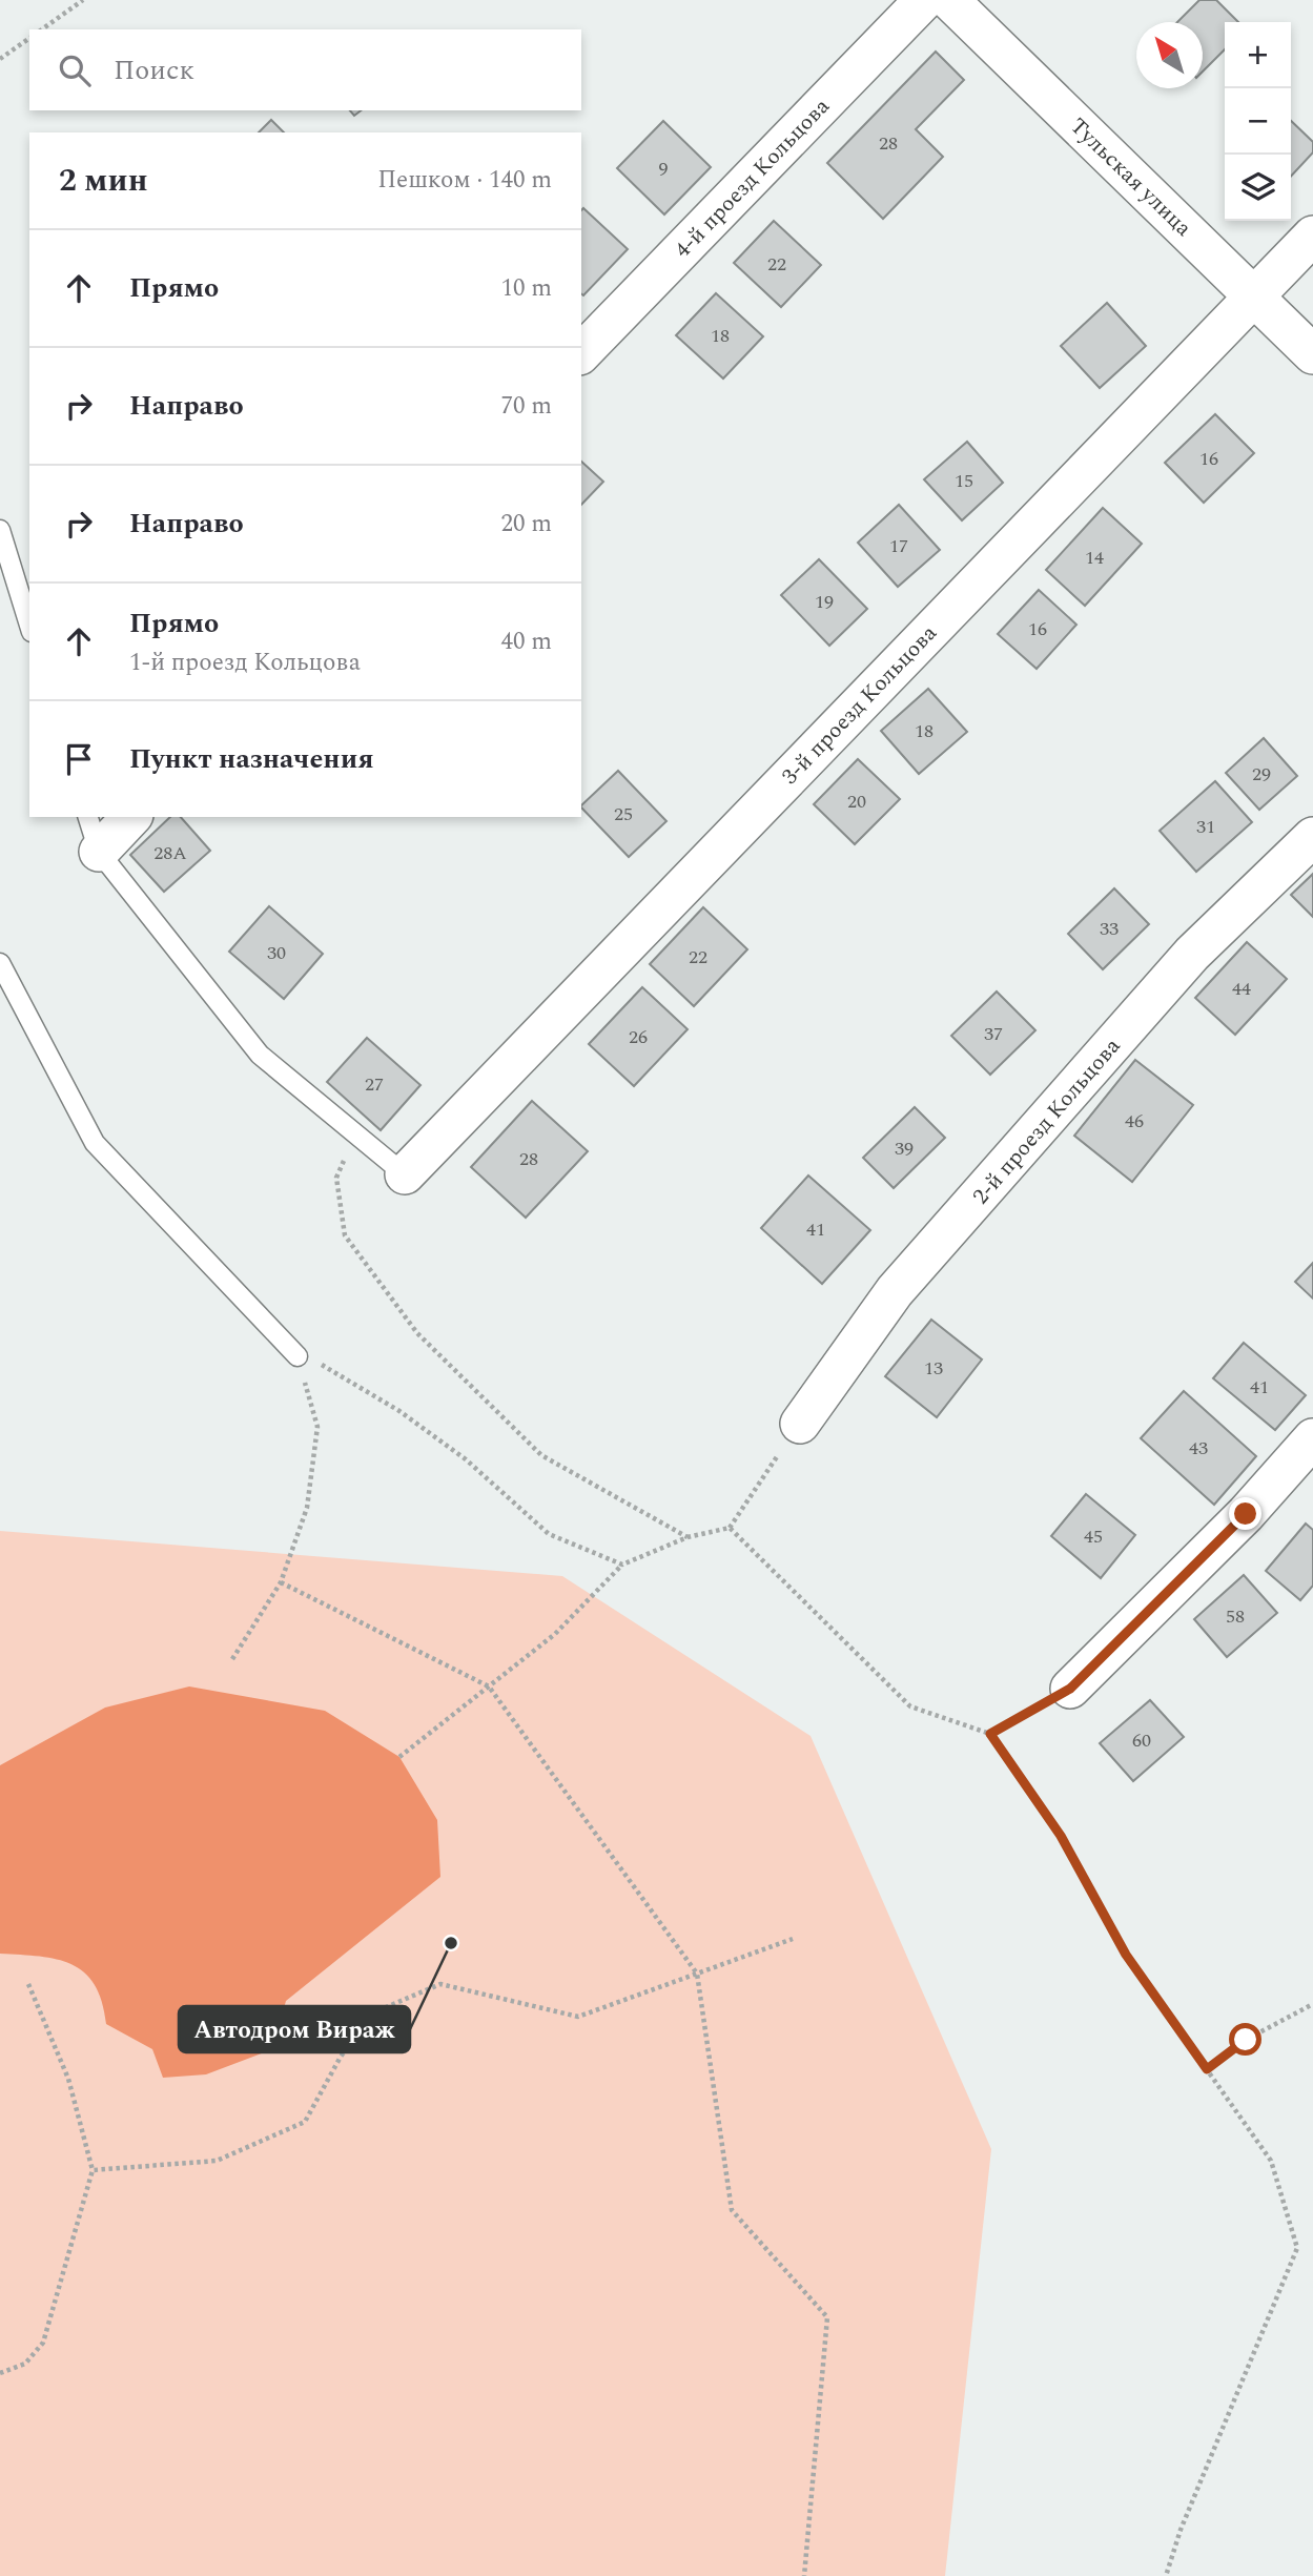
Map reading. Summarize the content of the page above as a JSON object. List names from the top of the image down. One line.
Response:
{"streets":{"street":["Тульская улица","4-й проезд Кольцова","3-й проезд Кольцова","2-й проезд Кольцова"]},"crossings":[["Тульская улица","3-й проезд Кольцова"]],"places":["Автодром Вираж"],"house_numbers":["28","9","22","18","16","15","17","14","19","16","18","29","20","25","31","28А","33","30","22","44","37","26","27","46","39","28","41","13","41","43","45","58","60"],"north":"top left","page":{"map_buttons":["+","−"],"search":"Поиск","heading":["2 мин","Пешком · 140 m"],"list":[["Прямо","10 m"],["Направо","70 m"],["Направо","20 m"],["Прямо","1-й проезд Кольцова","40 m"],"Пункт назначения"]}}
